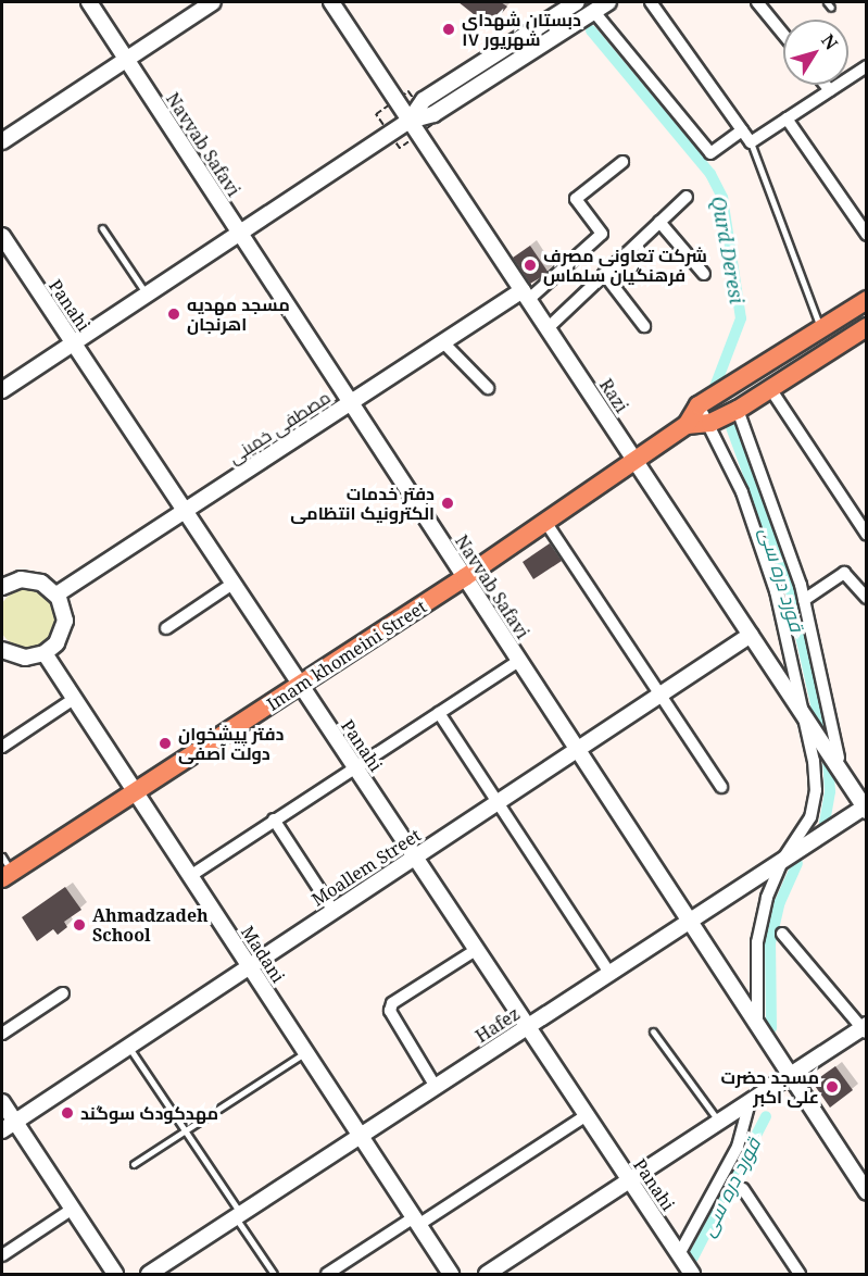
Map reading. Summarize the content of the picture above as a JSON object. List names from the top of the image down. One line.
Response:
{"streets":{"main road":["Imam khomeini Street"],"street":["Navvab Safavi","Panahi","Razi","مصطفی خمینی","Moallem Street","Madani","Hafez"]},"crossings":[["Navvab Safavi","مصطفی خمینی"],["Navvab Safavi","Imam khomeini Street"],["Navvab Safavi","Moallem Street"],["Navvab Safavi","Hafez"],["Panahi","مصطفی خمینی"],["Panahi","Imam khomeini Street"],["Panahi","Moallem Street"],["Panahi","Hafez"],["Razi","مصطفی خمینی"],["Razi","Imam khomeini Street"],["Razi","Moallem Street"],["Razi","Hafez"],["Imam khomeini Street","Madani"],["Moallem Street","Madani"],["Madani","Hafez"]],"water":["Qurd Deresi","قورد دره سی"],"places":["دبستان شهدای ۱۷ شهریور","شرکت تعاونی مصرف فرهنگیان سلماس","مسجد مهدیه اهرنجان","دفتر خدمات الکترونیک انتظامی","دفتر پیشخوان دولت آصفی","Ahmadzadeh School","مسجد حضرت علی اکبر","مهدکودک سوگند"],"north":"top right"}
